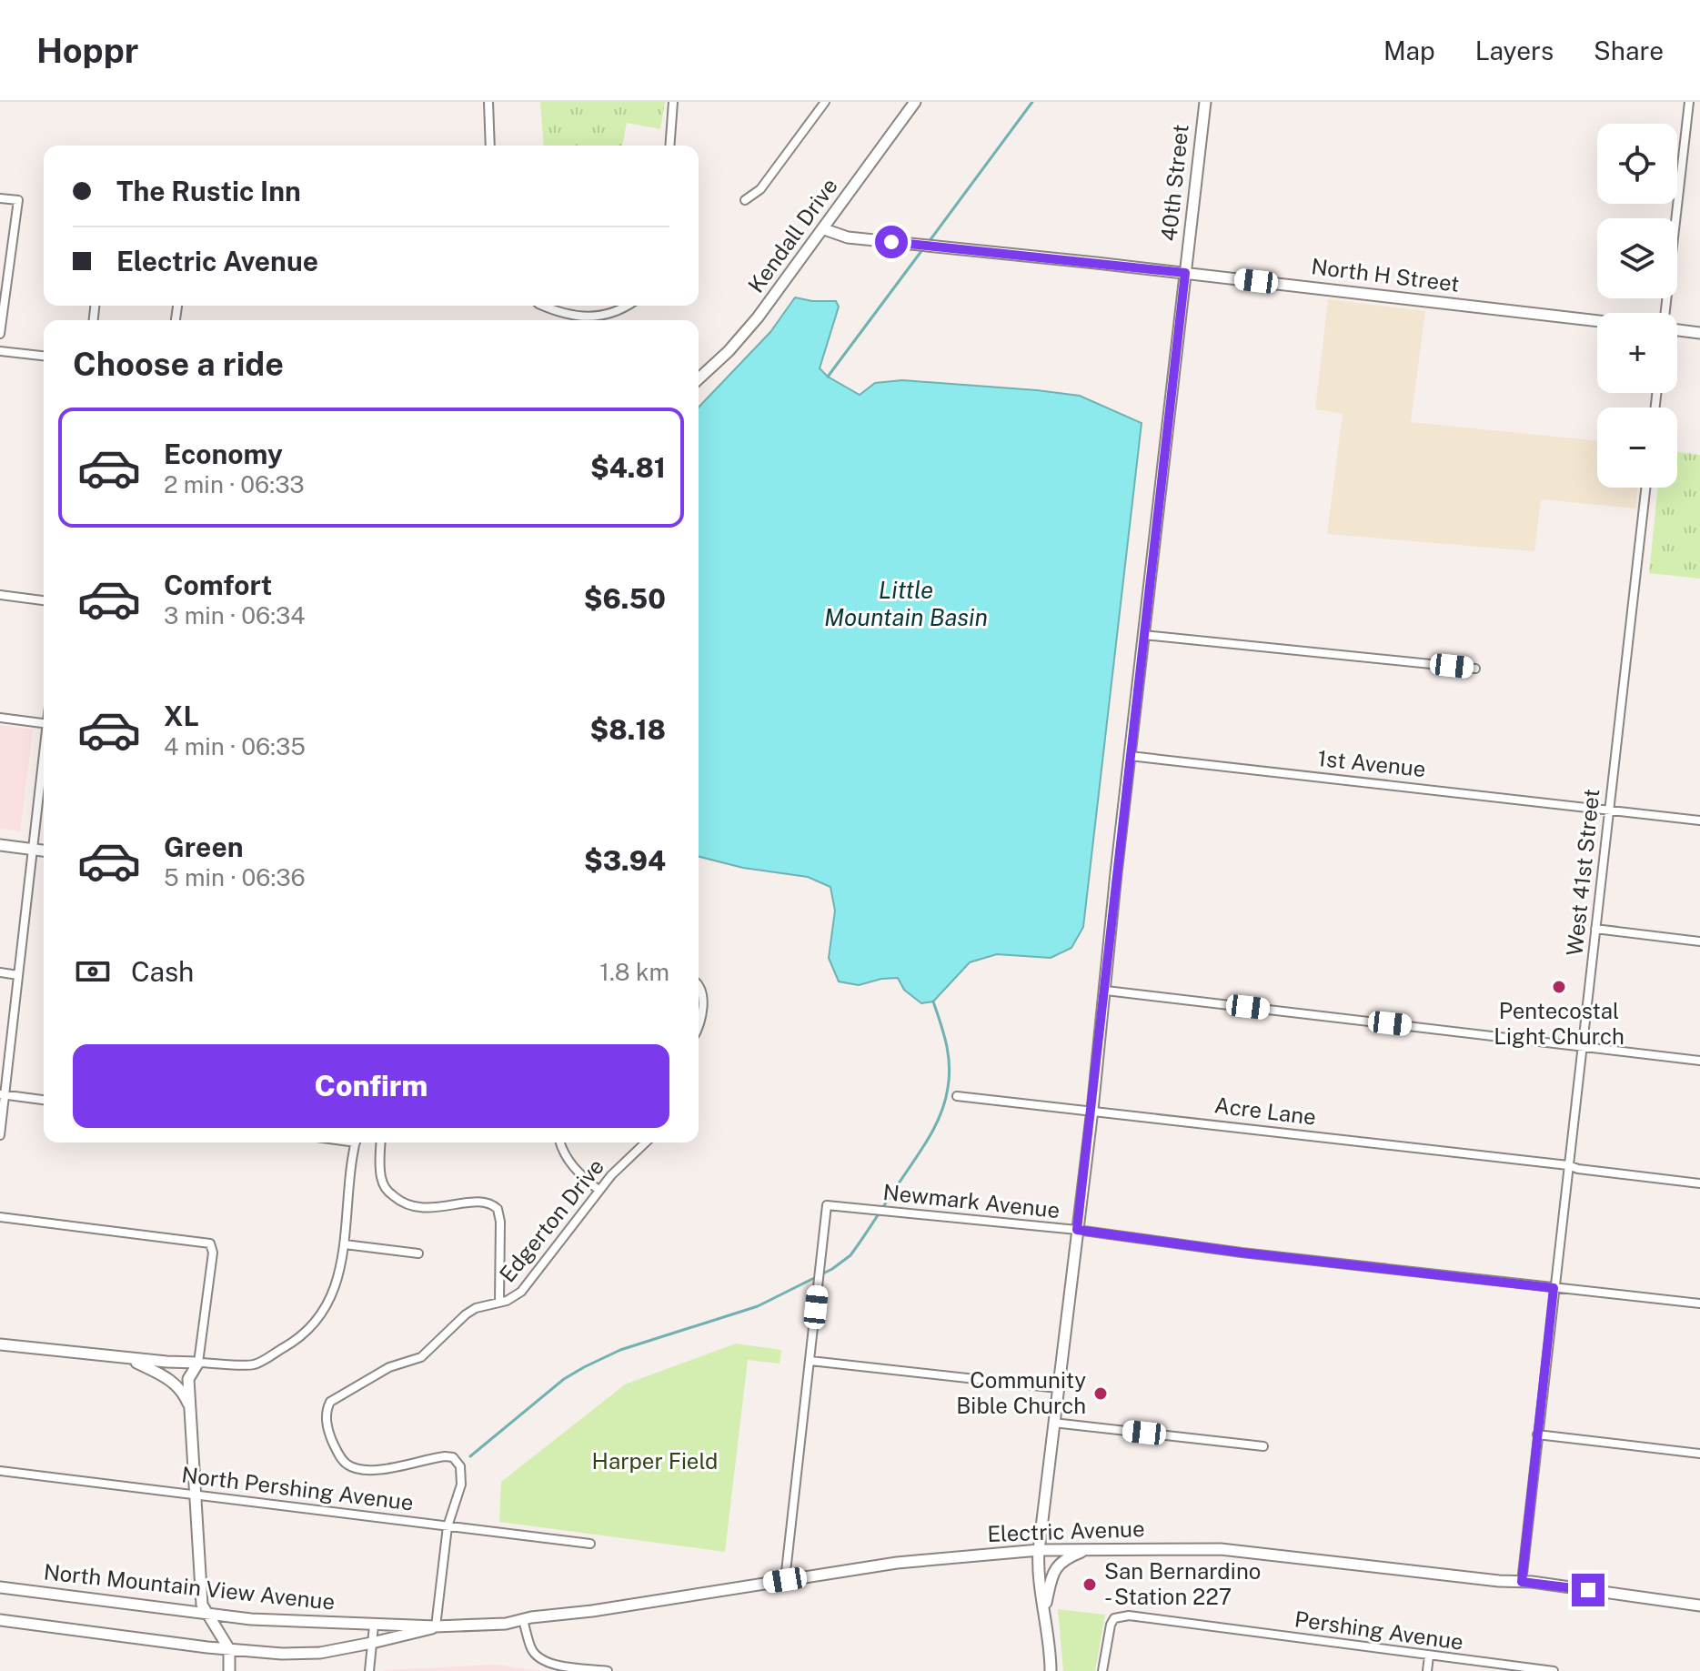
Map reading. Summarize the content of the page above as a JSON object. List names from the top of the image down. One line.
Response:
{"streets":{"street":["40th Street","Kendall Drive","North H Street","1st Avenue","West 41st Street","Acre Lane","Newmark Avenue","Edgerton Drive","North Pershing Avenue","Electric Avenue","North Mountain View Avenue","Pershing Avenue"]},"crossings":[["40th Street","North H Street"],["40th Street","1st Avenue"],["40th Street","Acre Lane"],["40th Street","Newmark Avenue"],["40th Street","Electric Avenue"],["Kendall Drive","North H Street"],["1st Avenue","West 41st Street"],["West 41st Street","Acre Lane"],["West 41st Street","Newmark Avenue"],["West 41st Street","Electric Avenue"],["Edgerton Drive","North Pershing Avenue"],["Edgerton Drive","Electric Avenue"],["Edgerton Drive","North Mountain View Avenue"],["Electric Avenue","North Mountain View Avenue"]],"water":["Little Mountain Basin"],"parks":["Harper Field"],"places":["Pentecostal Light Church","Community Bible Church","San Bernardino - Station 227"],"page":{"header":"Hoppr","nav":["Map","Layers","Share"],"map_buttons":["+","−"],"banner":["The Rustic Inn","Electric Avenue"],"heading":"Choose a ride","list":[{"name":"Economy","note":"2 min · 06:33","value":"$4.81"},{"name":"Comfort","note":"3 min · 06:34","value":"$6.50"},{"name":"XL","note":"4 min · 06:35","value":"$8.18"},{"name":"Green","note":"5 min · 06:36","value":"$3.94"}],"pay":["Cash","1.8 km"],"buttons":"Confirm"}}
